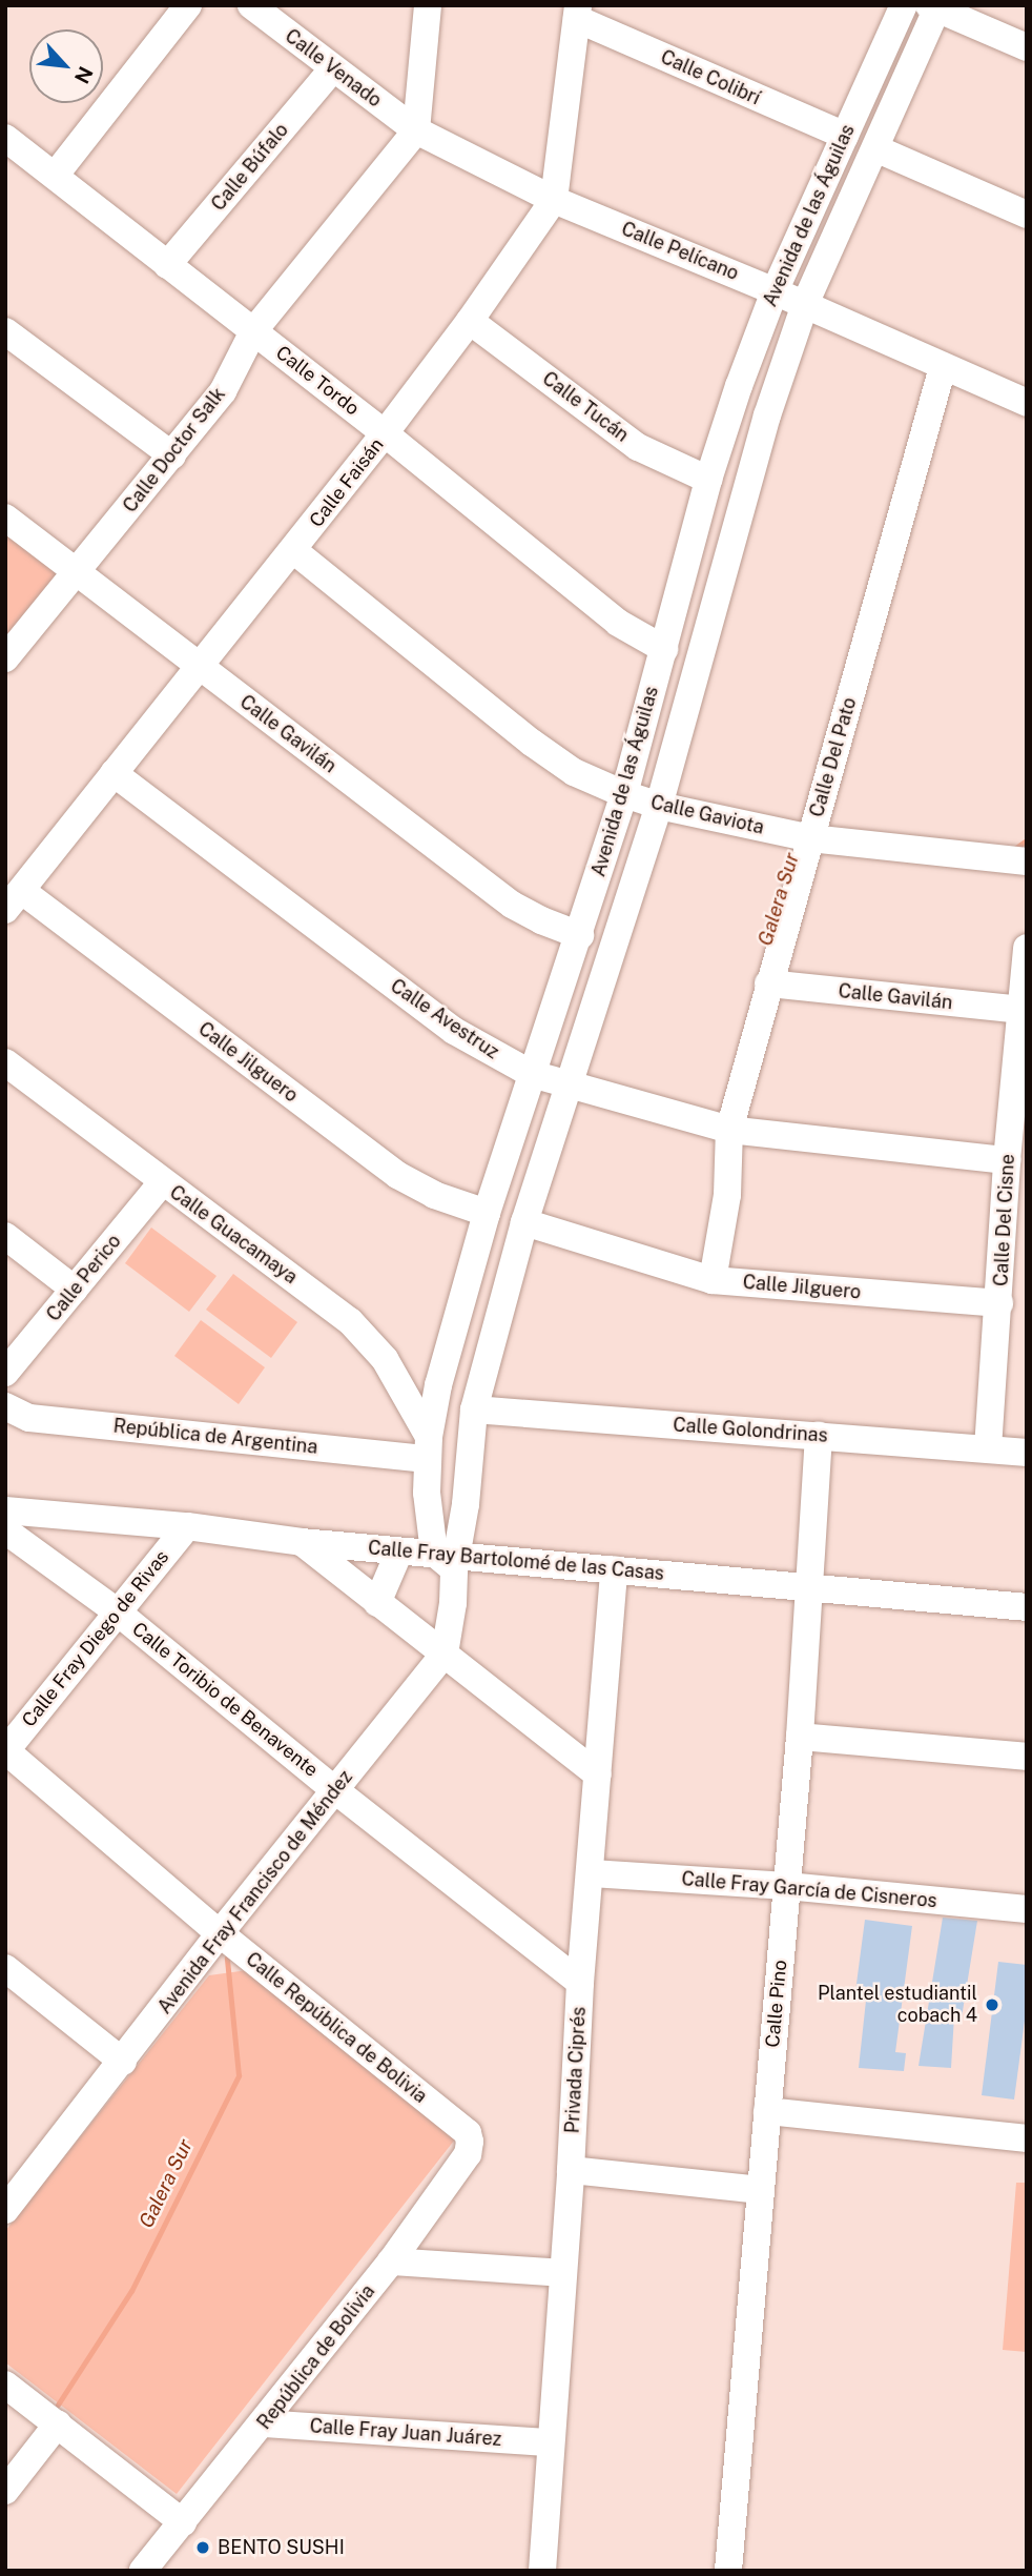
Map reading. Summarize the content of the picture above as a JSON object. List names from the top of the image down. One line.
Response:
{"streets":{"street":["Calle Venado","Calle Colibrí","Calle Búfalo","Avenida de las Águilas","Calle Pelícano","Calle Tordo","Calle Tucán","Calle Doctor Salk","Calle Faisán","Calle Gavilán","Calle Del Pato","Calle Gaviota","Calle Avestruz","Calle Jilguero","Calle Del Cisne","Calle Guacamaya","Calle Perico","Calle Golondrinas","República de Argentina","Calle Fray Bartolomé de las Casas","Calle Fray Diego de Rivas","Calle Toribio de Benavente","Calle Fray García de Cisneros","Avenida Fray Francisco de Méndez","Calle Pino","Calle República de Bolivia","Privada Ciprés","República de Bolivia","Calle Fray Juan Juárez"]},"crossings":[["Calle Venado","Calle Búfalo"],["Calle Venado","Calle Pelícano"],["Calle Venado","Calle Doctor Salk"],["Calle Colibrí","Avenida de las Águilas"],["Calle Colibrí","Calle Faisán"],["Calle Búfalo","Calle Tordo"],["Avenida de las Águilas","Calle Pelícano"],["Avenida de las Águilas","Calle Tordo"],["Avenida de las Águilas","Calle Tucán"],["Avenida de las Águilas","Calle Gavilán"],["Avenida de las Águilas","Calle Gaviota"],["Avenida de las Águilas","Calle Avestruz"],["Avenida de las Águilas","Calle Jilguero"],["Avenida de las Águilas","Calle Guacamaya"],["Avenida de las Águilas","Calle Golondrinas"],["Avenida de las Águilas","República de Argentina"],["Avenida de las Águilas","Calle Fray Bartolomé de las Casas"],["Avenida de las Águilas","Avenida Fray Francisco de Méndez"],["Calle Pelícano","Calle Doctor Salk"],["Calle Pelícano","Calle Faisán"],["Calle Pelícano","Calle Del Pato"],["Calle Tordo","Calle Doctor Salk"],["Calle Tordo","Calle Faisán"],["Calle Tucán","Calle Faisán"],["Calle Doctor Salk","Calle Gavilán"],["Calle Faisán","Calle Gavilán"],["Calle Faisán","Calle Gaviota"],["Calle Faisán","Calle Avestruz"],["Calle Faisán","Calle Jilguero"],["Calle Gavilán","Calle Del Pato"],["Calle Gavilán","Calle Del Cisne"],["Calle Del Pato","Calle Gaviota"],["Calle Del Pato","Calle Avestruz"],["Calle Del Pato","Calle Jilguero"],["Calle Avestruz","Calle Del Cisne"],["Calle Jilguero","Calle Del Cisne"],["Calle Del Cisne","Calle Golondrinas"],["Calle Guacamaya","Calle Perico"],["Calle Guacamaya","República de Argentina"],["Calle Golondrinas","Calle Pino"],["Calle Fray Bartolomé de las Casas","Calle Fray Diego de Rivas"],["Calle Fray Bartolomé de las Casas","Avenida Fray Francisco de Méndez"],["Calle Fray Bartolomé de las Casas","Calle Pino"],["Calle Fray Bartolomé de las Casas","Privada Ciprés"],["Calle Fray Diego de Rivas","Calle Toribio de Benavente"],["Calle Fray Diego de Rivas","Calle República de Bolivia"],["Calle Toribio de Benavente","Avenida Fray Francisco de Méndez"],["Calle Toribio de Benavente","Privada Ciprés"],["Calle Fray García de Cisneros","Calle Pino"],["Calle Fray García de Cisneros","Privada Ciprés"],["Avenida Fray Francisco de Méndez","Calle República de Bolivia"],["Calle República de Bolivia","República de Bolivia"],["Privada Ciprés","Calle Fray Juan Juárez"],["República de Bolivia","Calle Fray Juan Juárez"]],"water":["Galera Sur"],"places":["Plantel estudiantil cobach 4","BENTO SUSHI"],"north":"bottom right"}
